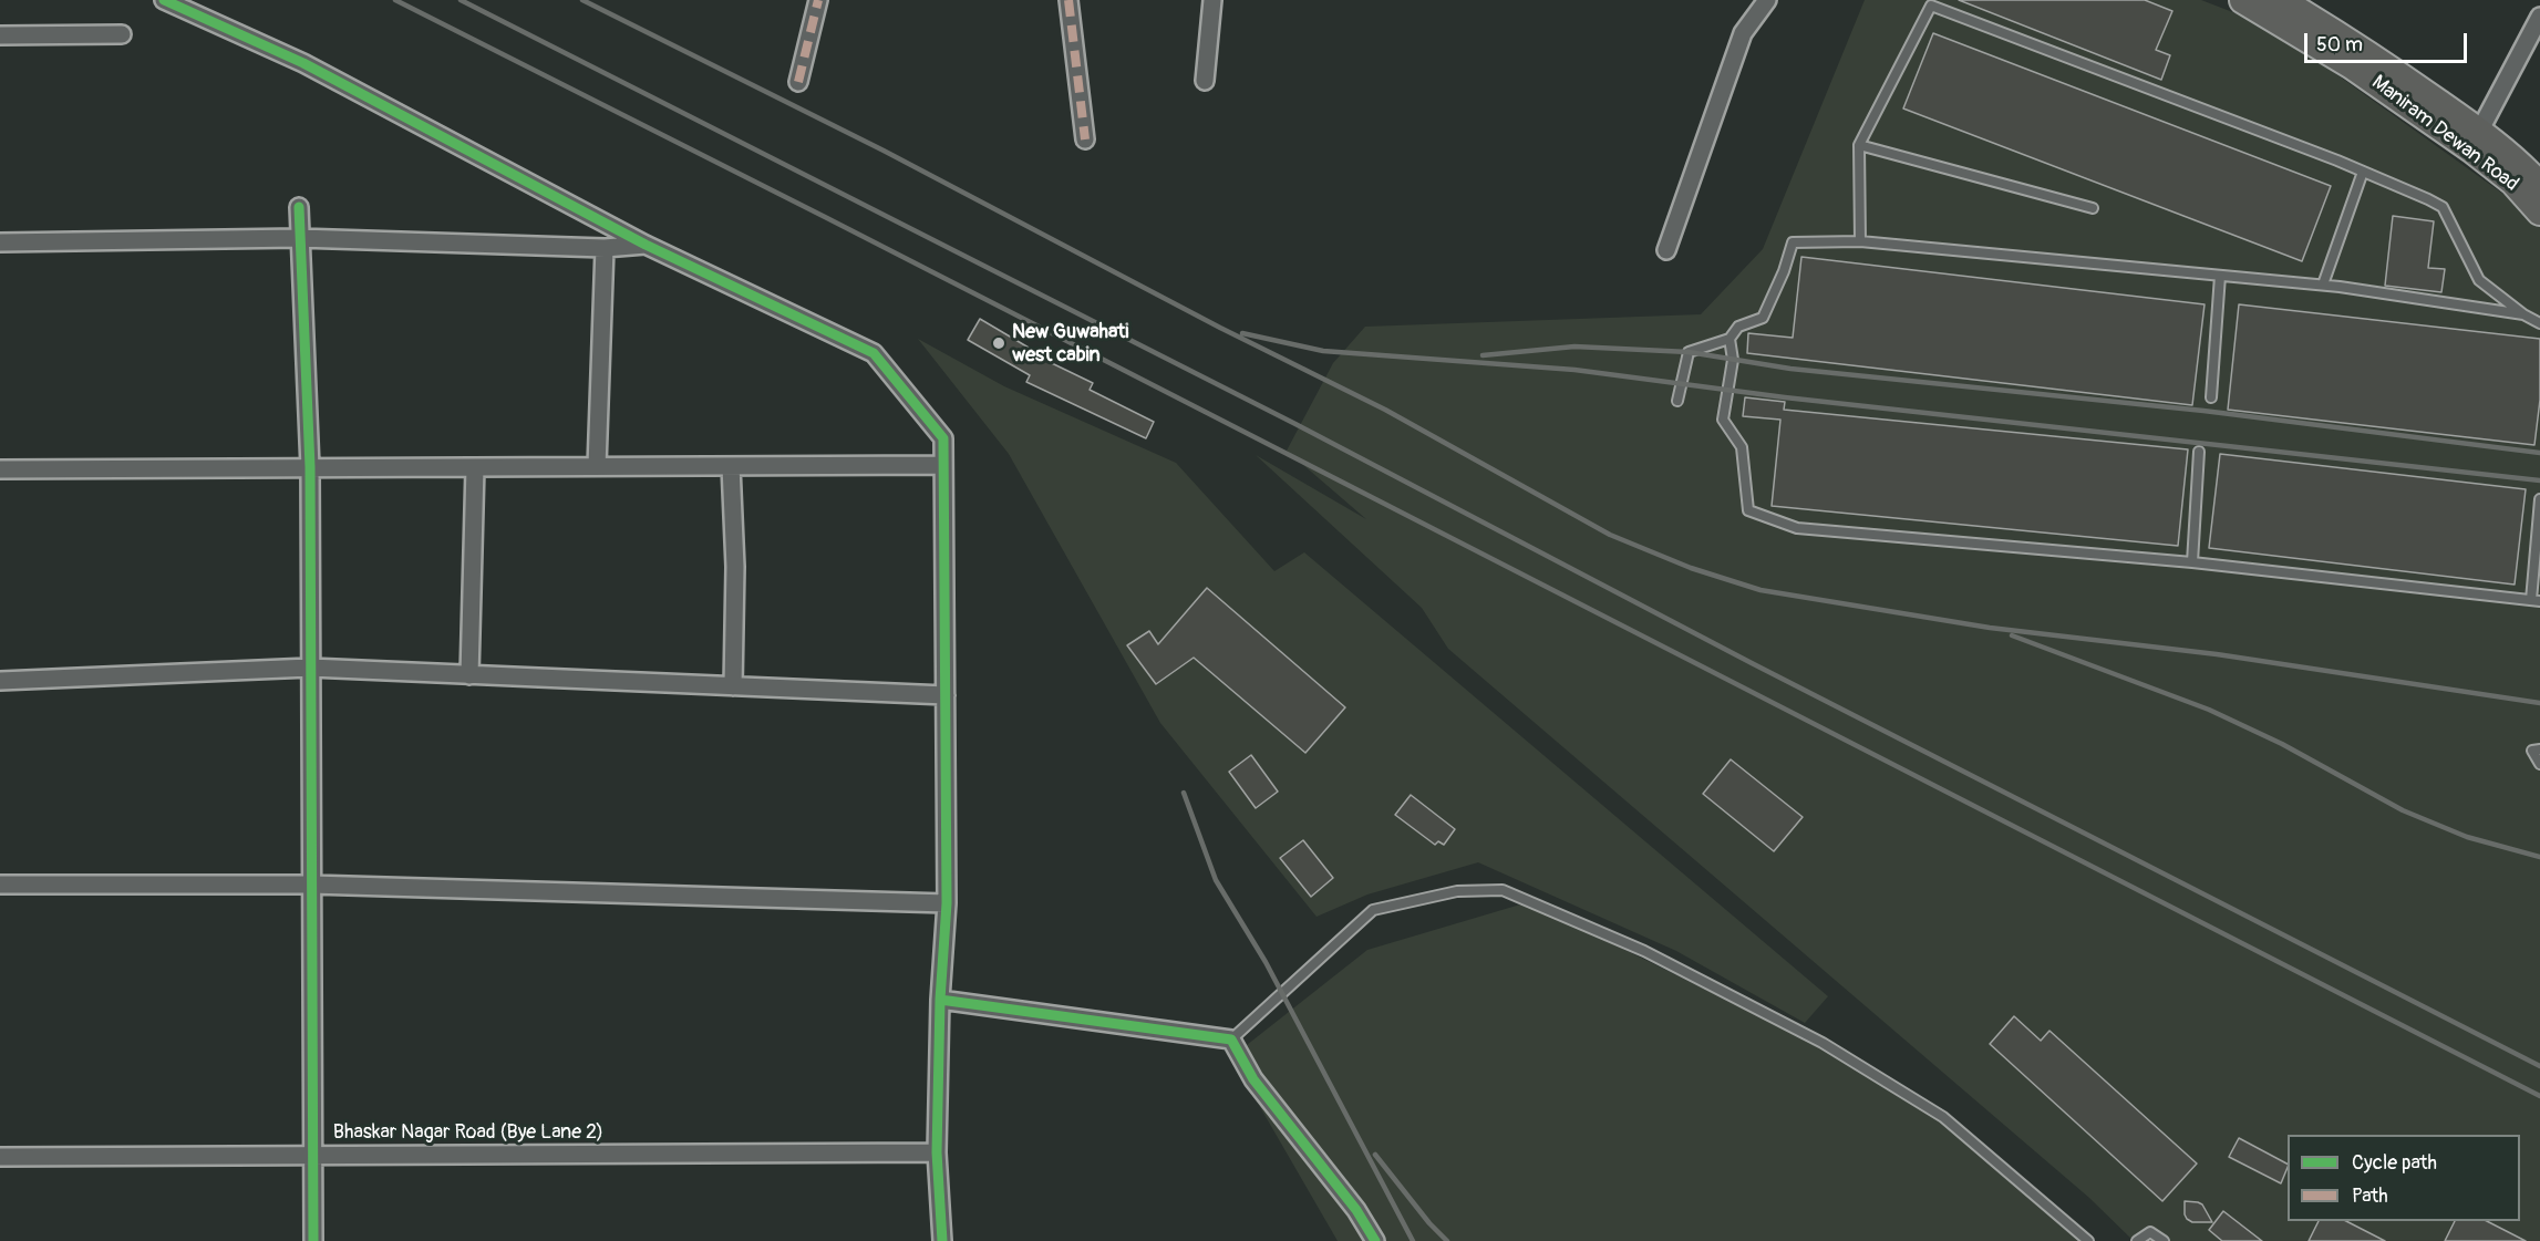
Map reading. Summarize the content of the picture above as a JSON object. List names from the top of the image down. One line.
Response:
{"streets":{"main road":["Maniram Dewan Road"],"street":["Bhaskar Nagar Road (Bye Lane 2)"]},"places":["New Guwahati west cabin"],"legend":["Cycle path","Path"],"scale_bar":"50 m"}
